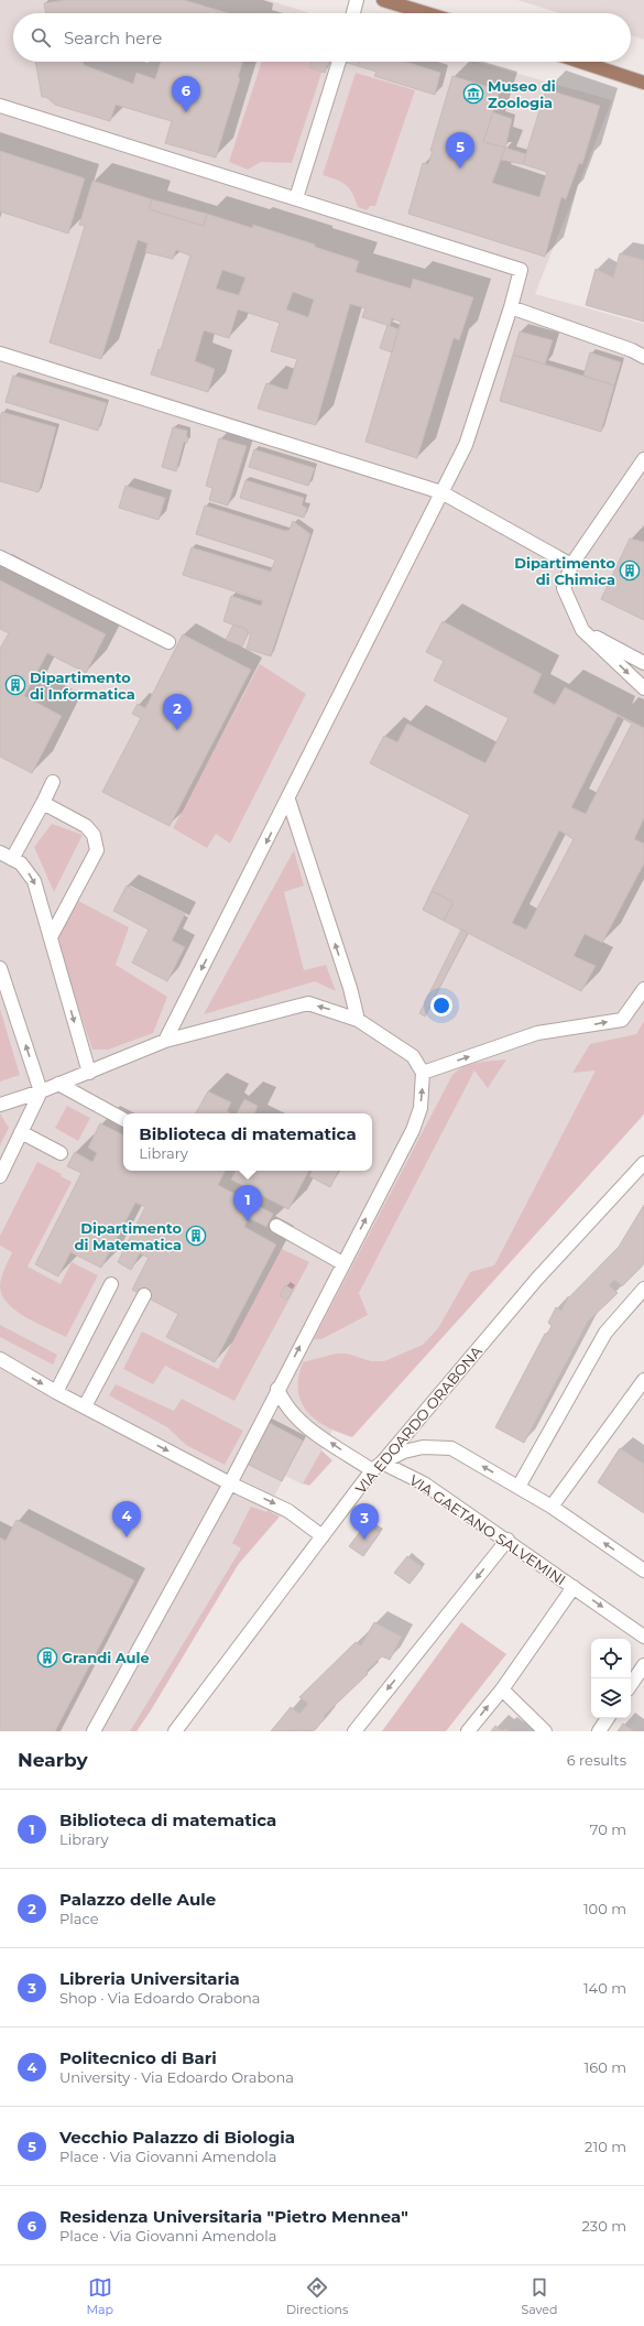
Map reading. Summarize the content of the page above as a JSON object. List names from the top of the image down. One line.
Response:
{"streets":{"street":["VIA EDOARDO ORABONA","VIA GAETANO SALVEMINI"]},"crossings":[["VIA EDOARDO ORABONA","VIA GAETANO SALVEMINI"]],"places":{"museum":["Museo di Zoologia"],"building":["Dipartimento di Chimica","Dipartimento di Informatica","Dipartimento di Matematica","Grandi Aule"]},"page":{"search":"Search here","pins":["6","5","2","1","4","3"],"popup":["Biblioteca di matematica","Library"],"heading":["Nearby","6 results"],"list":[{"mark":"1","name":"Biblioteca di matematica","note":"Library","value":"70 m"},{"mark":"2","name":"Palazzo delle Aule","note":"Place","value":"100 m"},{"mark":"3","name":"Libreria Universitaria","note":"Shop · Via Edoardo Orabona","value":"140 m"},{"mark":"4","name":"Politecnico di Bari","note":"University · Via Edoardo Orabona","value":"160 m"},{"mark":"5","name":"Vecchio Palazzo di Biologia","note":"Place · Via Giovanni Amendola","value":"210 m"},{"mark":"6","name":"Residenza Universitaria \"Pietro Mennea\"","note":"Place · Via Giovanni Amendola","value":"230 m"}],"nav":["Map","Directions","Saved"]}}
